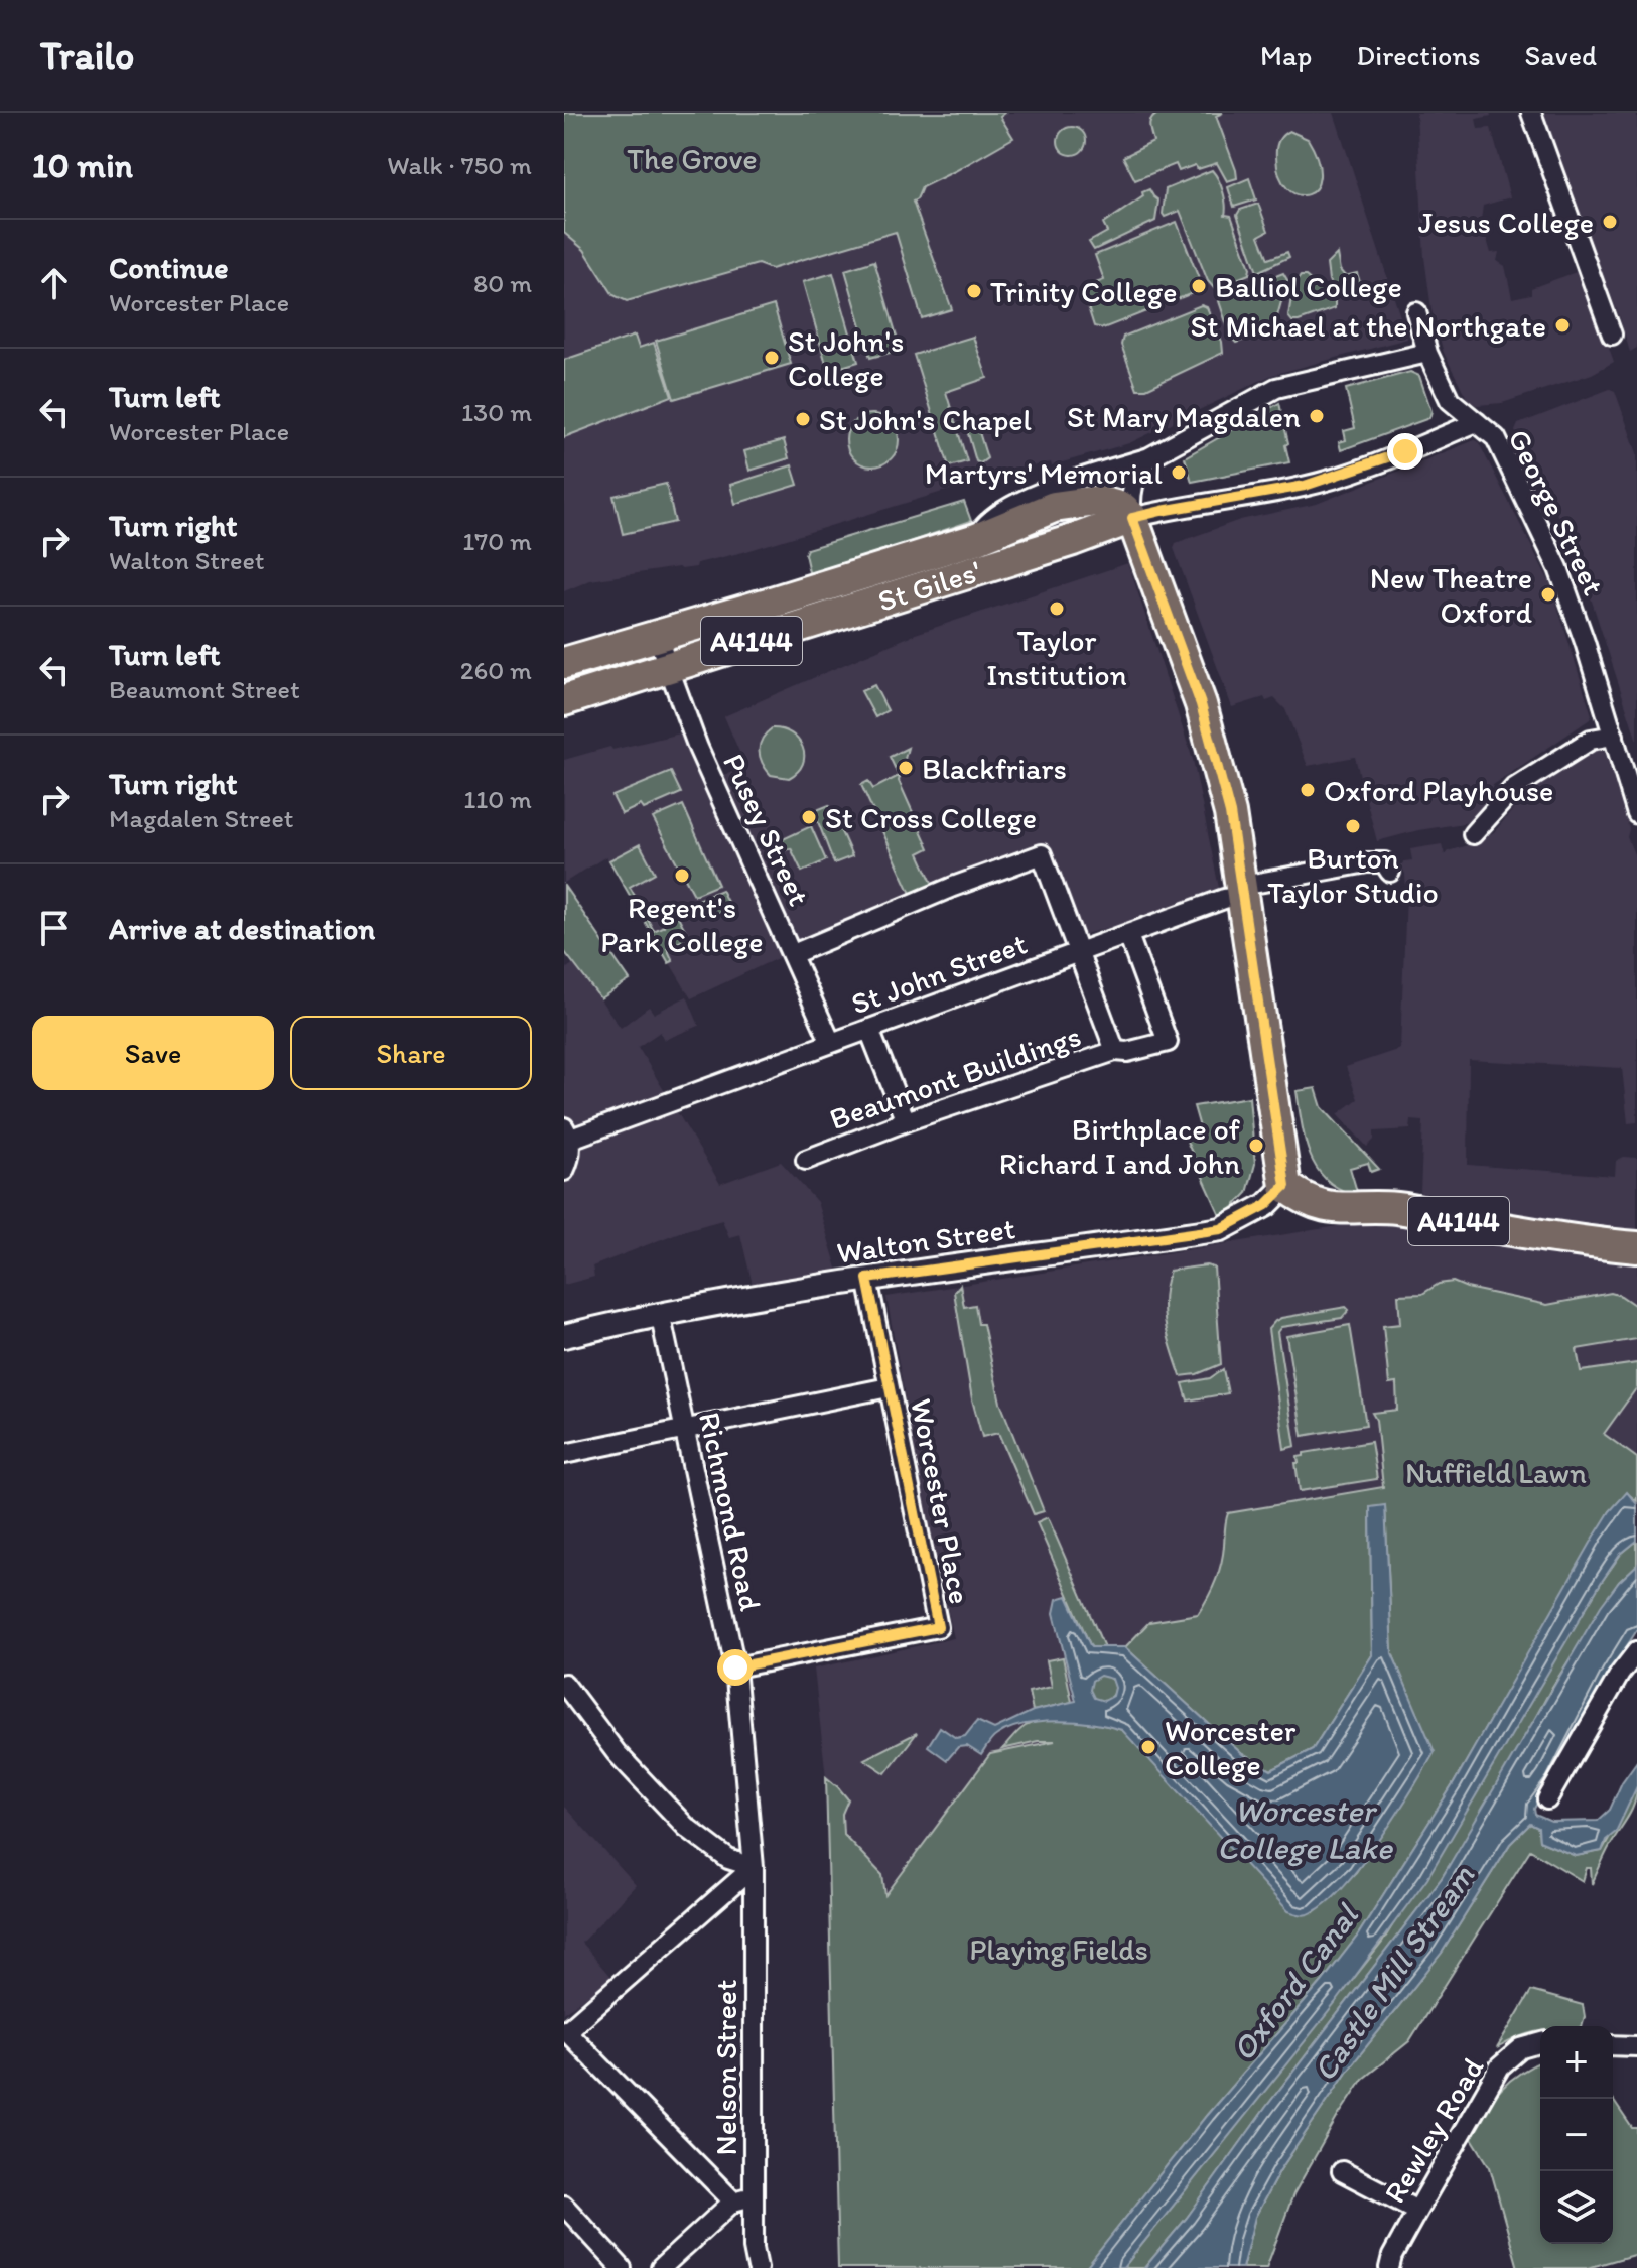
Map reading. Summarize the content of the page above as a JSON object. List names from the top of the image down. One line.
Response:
{"streets":{"main road":["St Giles'","A4144"],"street":["George Street","Pusey Street","St John Street","Beaumont Buildings","Walton Street","Worcester Place","Richmond Road","Nelson Street","Rewley Road"]},"crossings":[["George Street","St Giles'"],["St Giles'","Pusey Street"],["A4144","Walton Street"],["Pusey Street","St John Street"],["Pusey Street","Beaumont Buildings"],["St John Street","Beaumont Buildings"],["Walton Street","Worcester Place"],["Walton Street","Richmond Road"],["Worcester Place","Richmond Road"],["Richmond Road","Nelson Street"]],"water":["Worcester College Lake","Castle Mill Stream","Oxford Canal"],"parks":["The Grove","Nuffield Lawn","Playing Fields"],"places":["Jesus College","Balliol College","Trinity College","St Michael at the Northgate","St John's College","St Mary Magdalen","St John's Chapel","Martyrs' Memorial","New Theatre Oxford","Taylor Institution","Blackfriars","Oxford Playhouse","St Cross College","Burton Taylor Studio","Regent's Park College","Birthplace of Richard I and John","Worcester College"],"page":{"header":"Trailo","nav":["Map","Directions","Saved"],"heading":["10 min","Walk · 750 m"],"list":[["Continue","Worcester Place","80 m"],["Turn left","Worcester Place","130 m"],["Turn right","Walton Street","170 m"],["Turn left","Beaumont Street","260 m"],["Turn right","Magdalen Street","110 m"],"Arrive at destination"],"buttons":["Save","Share"],"map_buttons":["+","−"]}}
